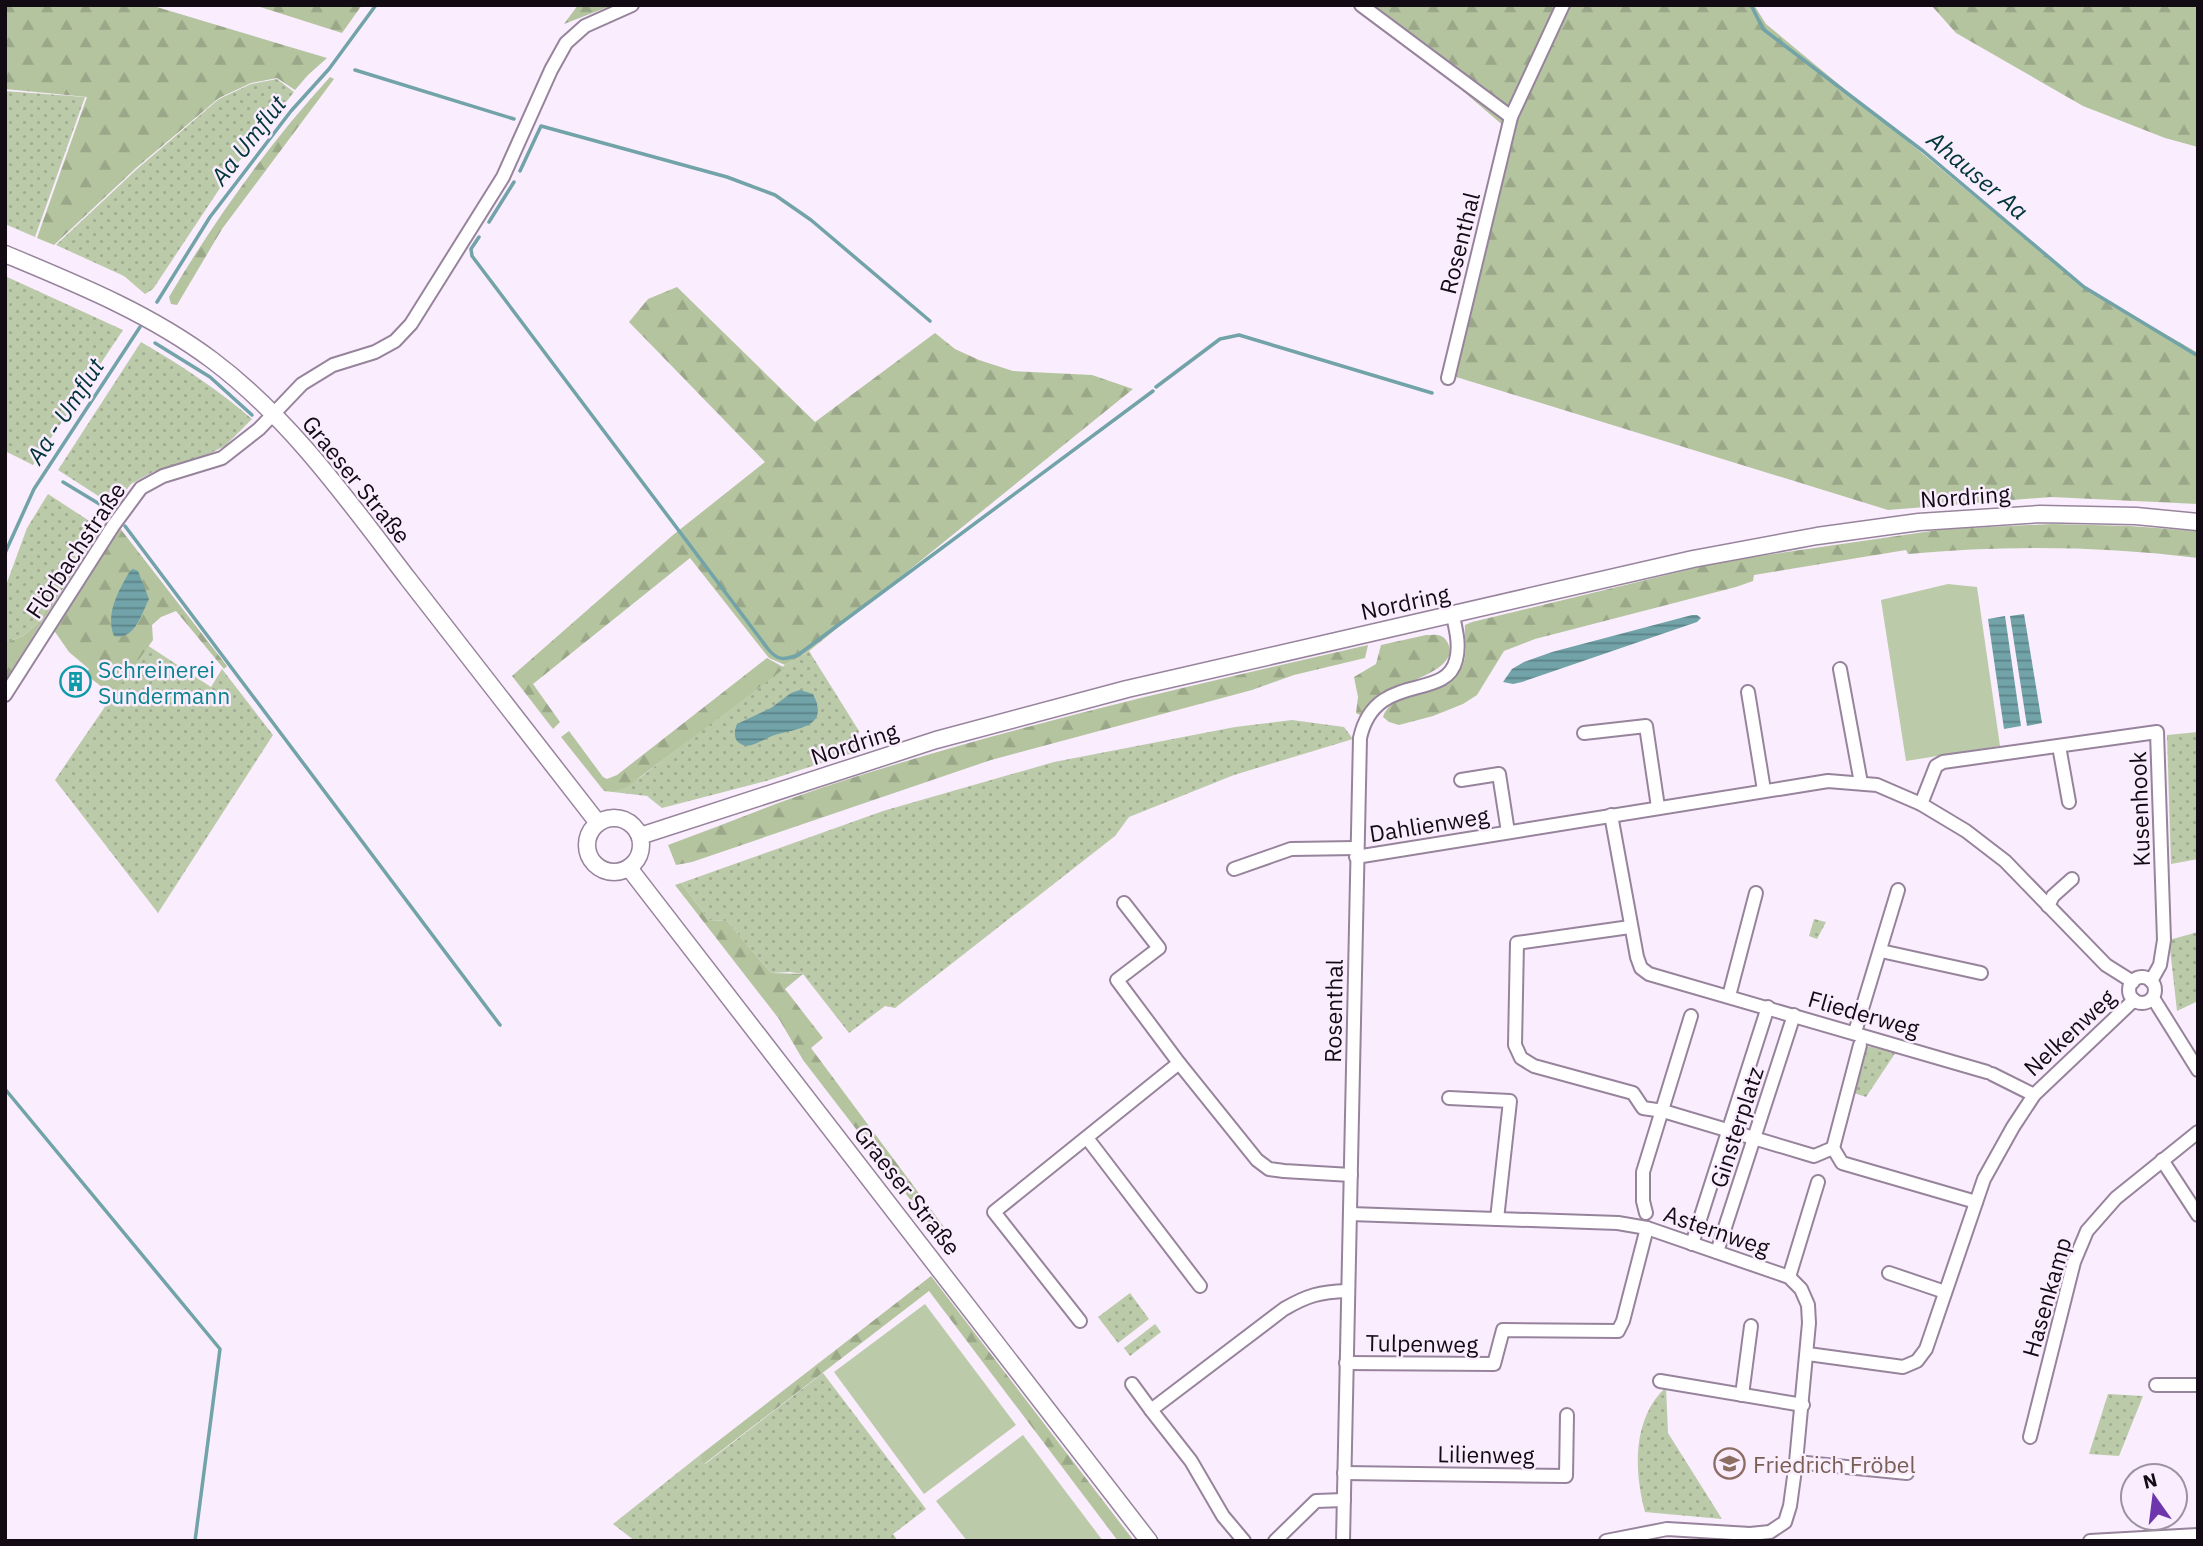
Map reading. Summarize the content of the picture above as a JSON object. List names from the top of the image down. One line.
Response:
{"streets":{"main road":["Graeser Straße","Nordring"],"street":["Rosenthal","Flörbachstraße","Kusenhook","Dahlienweg","Fliederweg","Nelkenweg","Ginsterplatz","Asternweg","Hasenkamp","Tulpenweg","Lilienweg"]},"crossings":[["Rosenthal","Nordring"],["Rosenthal","Dahlienweg"],["Rosenthal","Asternweg"],["Rosenthal","Tulpenweg"],["Rosenthal","Lilienweg"],["Graeser Straße","Nordring"],["Graeser Straße","Flörbachstraße"],["Kusenhook","Dahlienweg"],["Kusenhook","Nelkenweg"],["Dahlienweg","Fliederweg"],["Dahlienweg","Nelkenweg"],["Fliederweg","Nelkenweg"],["Fliederweg","Ginsterplatz"],["Nelkenweg","Asternweg"],["Ginsterplatz","Asternweg"],["Asternweg","Tulpenweg"]],"water":["Aa Umflut","Ahauser Aa","Aa - Umflut"],"places":{"building":["Schreinerei Sundermann"],"school or university":["Friedrich Fröbel"]},"north":"top"}
